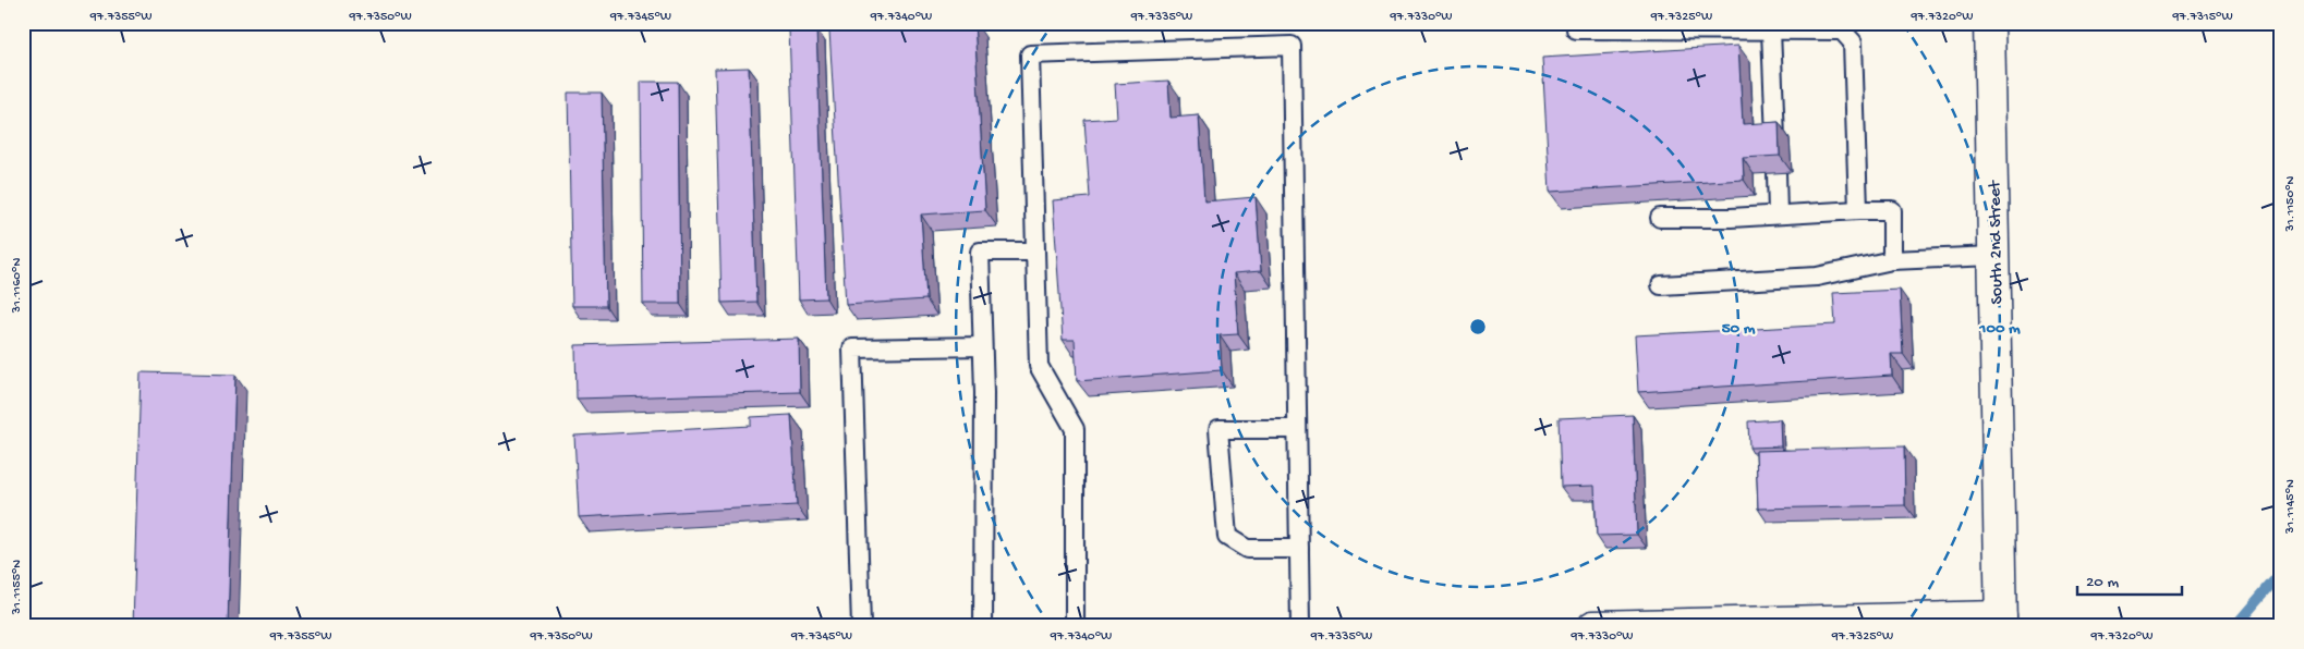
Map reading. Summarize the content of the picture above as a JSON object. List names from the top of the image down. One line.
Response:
{"streets":{"street":["South 2nd Street"]},"scale_bar":"20 m","coordinates":["97.7355°W","97.7350°W","97.7345°W","97.7340°W","97.7335°W","97.7330°W","97.7325°W","97.7320°W","97.7315°W","31.1150°N","31.1160°N","31.1145°N","31.1155°N"],"rings":["50 m","100 m"]}
